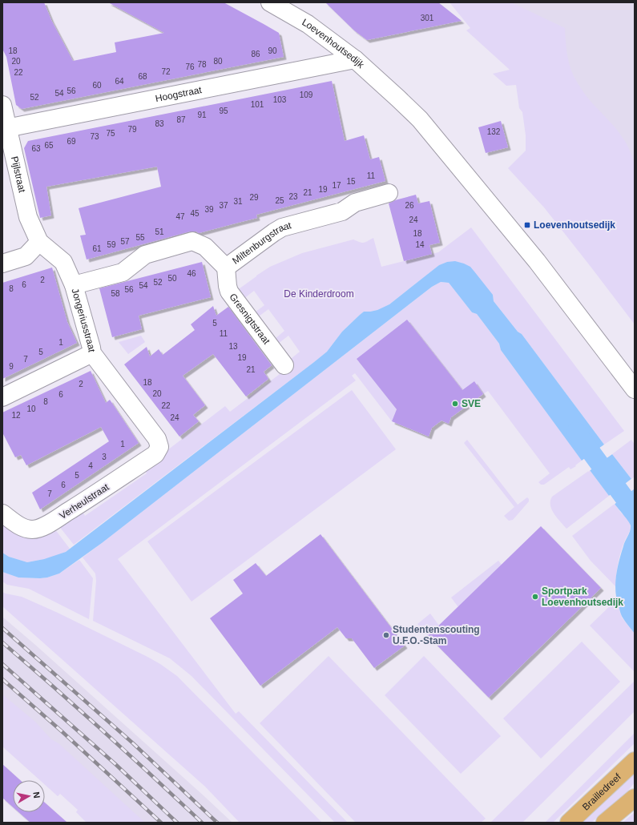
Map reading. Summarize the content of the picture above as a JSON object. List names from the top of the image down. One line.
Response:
{"streets":{"main road":["Brailledreef"],"street":["Loevenhoutsedijk","Hoogstraat","Pijlstraat","Miltenburgstraat","Gresnigtstraat","Jongeriusstraat","Verheulstraat"]},"crossings":[["Loevenhoutsedijk","Hoogstraat"],["Hoogstraat","Pijlstraat"],["Pijlstraat","Jongeriusstraat"],["Miltenburgstraat","Gresnigtstraat"],["Miltenburgstraat","Jongeriusstraat"],["Jongeriusstraat","Verheulstraat"]],"parks":["De Kinderdroom"],"places":{"transit":["Loevenhoutsedijk"],"other":["SVE","Sportpark Loevenhoutsedijk","Studentenscouting U.F.O.-Stam"]},"house_numbers":["301","18","90","86","20","80","78","76","72","22","68","64","60","56","54","109","52","103","101","95","91","87","83","79","132","75","73","69","65","63","11","15","17","19","21","23","29","25","31","37","26","39","45","47","24","51","18","55","57","59","14","61","46","50","2","52","6","54","8","56","58","5","11","1","13","5","19","7","9","21","18","2","20","6","8","22","10","12","24","1","3","4","5","6","7"],"north":"right"}
